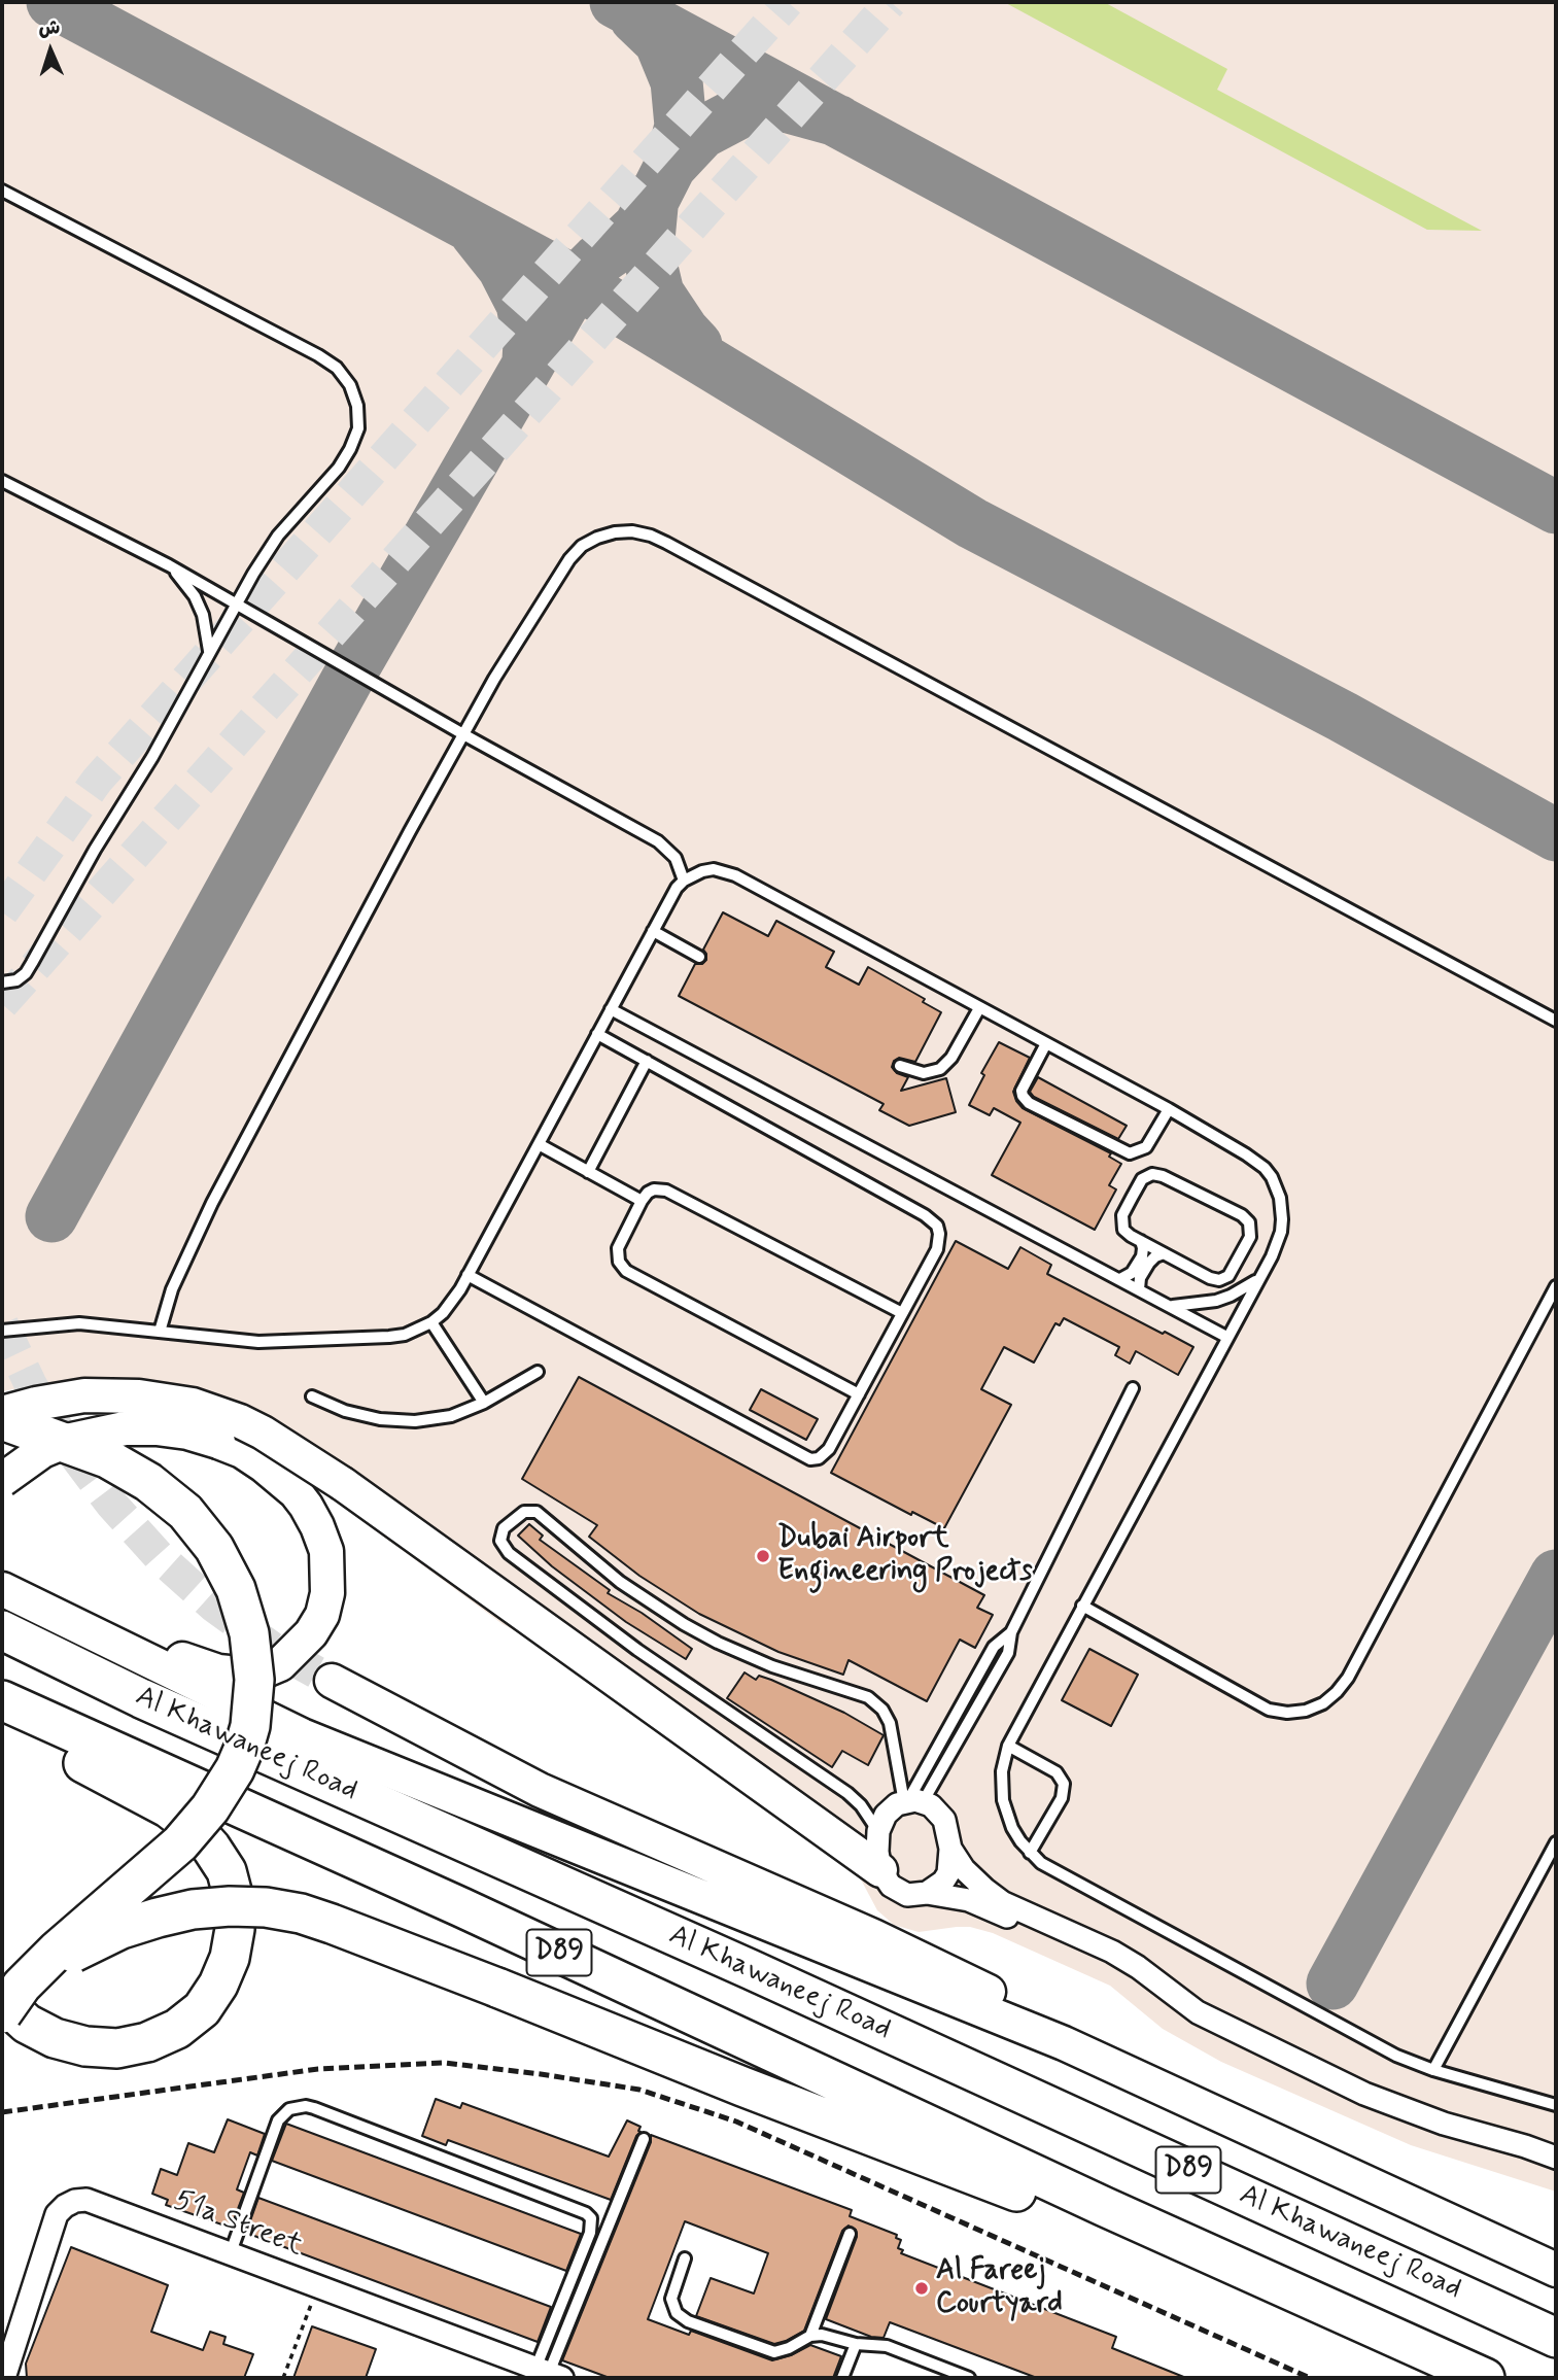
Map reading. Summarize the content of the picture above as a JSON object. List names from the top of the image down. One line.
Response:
{"streets":{"highway":["Al Khawaneej Road","D89"],"street":["51a Street"]},"places":["Dubai Airport Engineering Projects","Al Fareej Courtyard"],"north":"top"}
